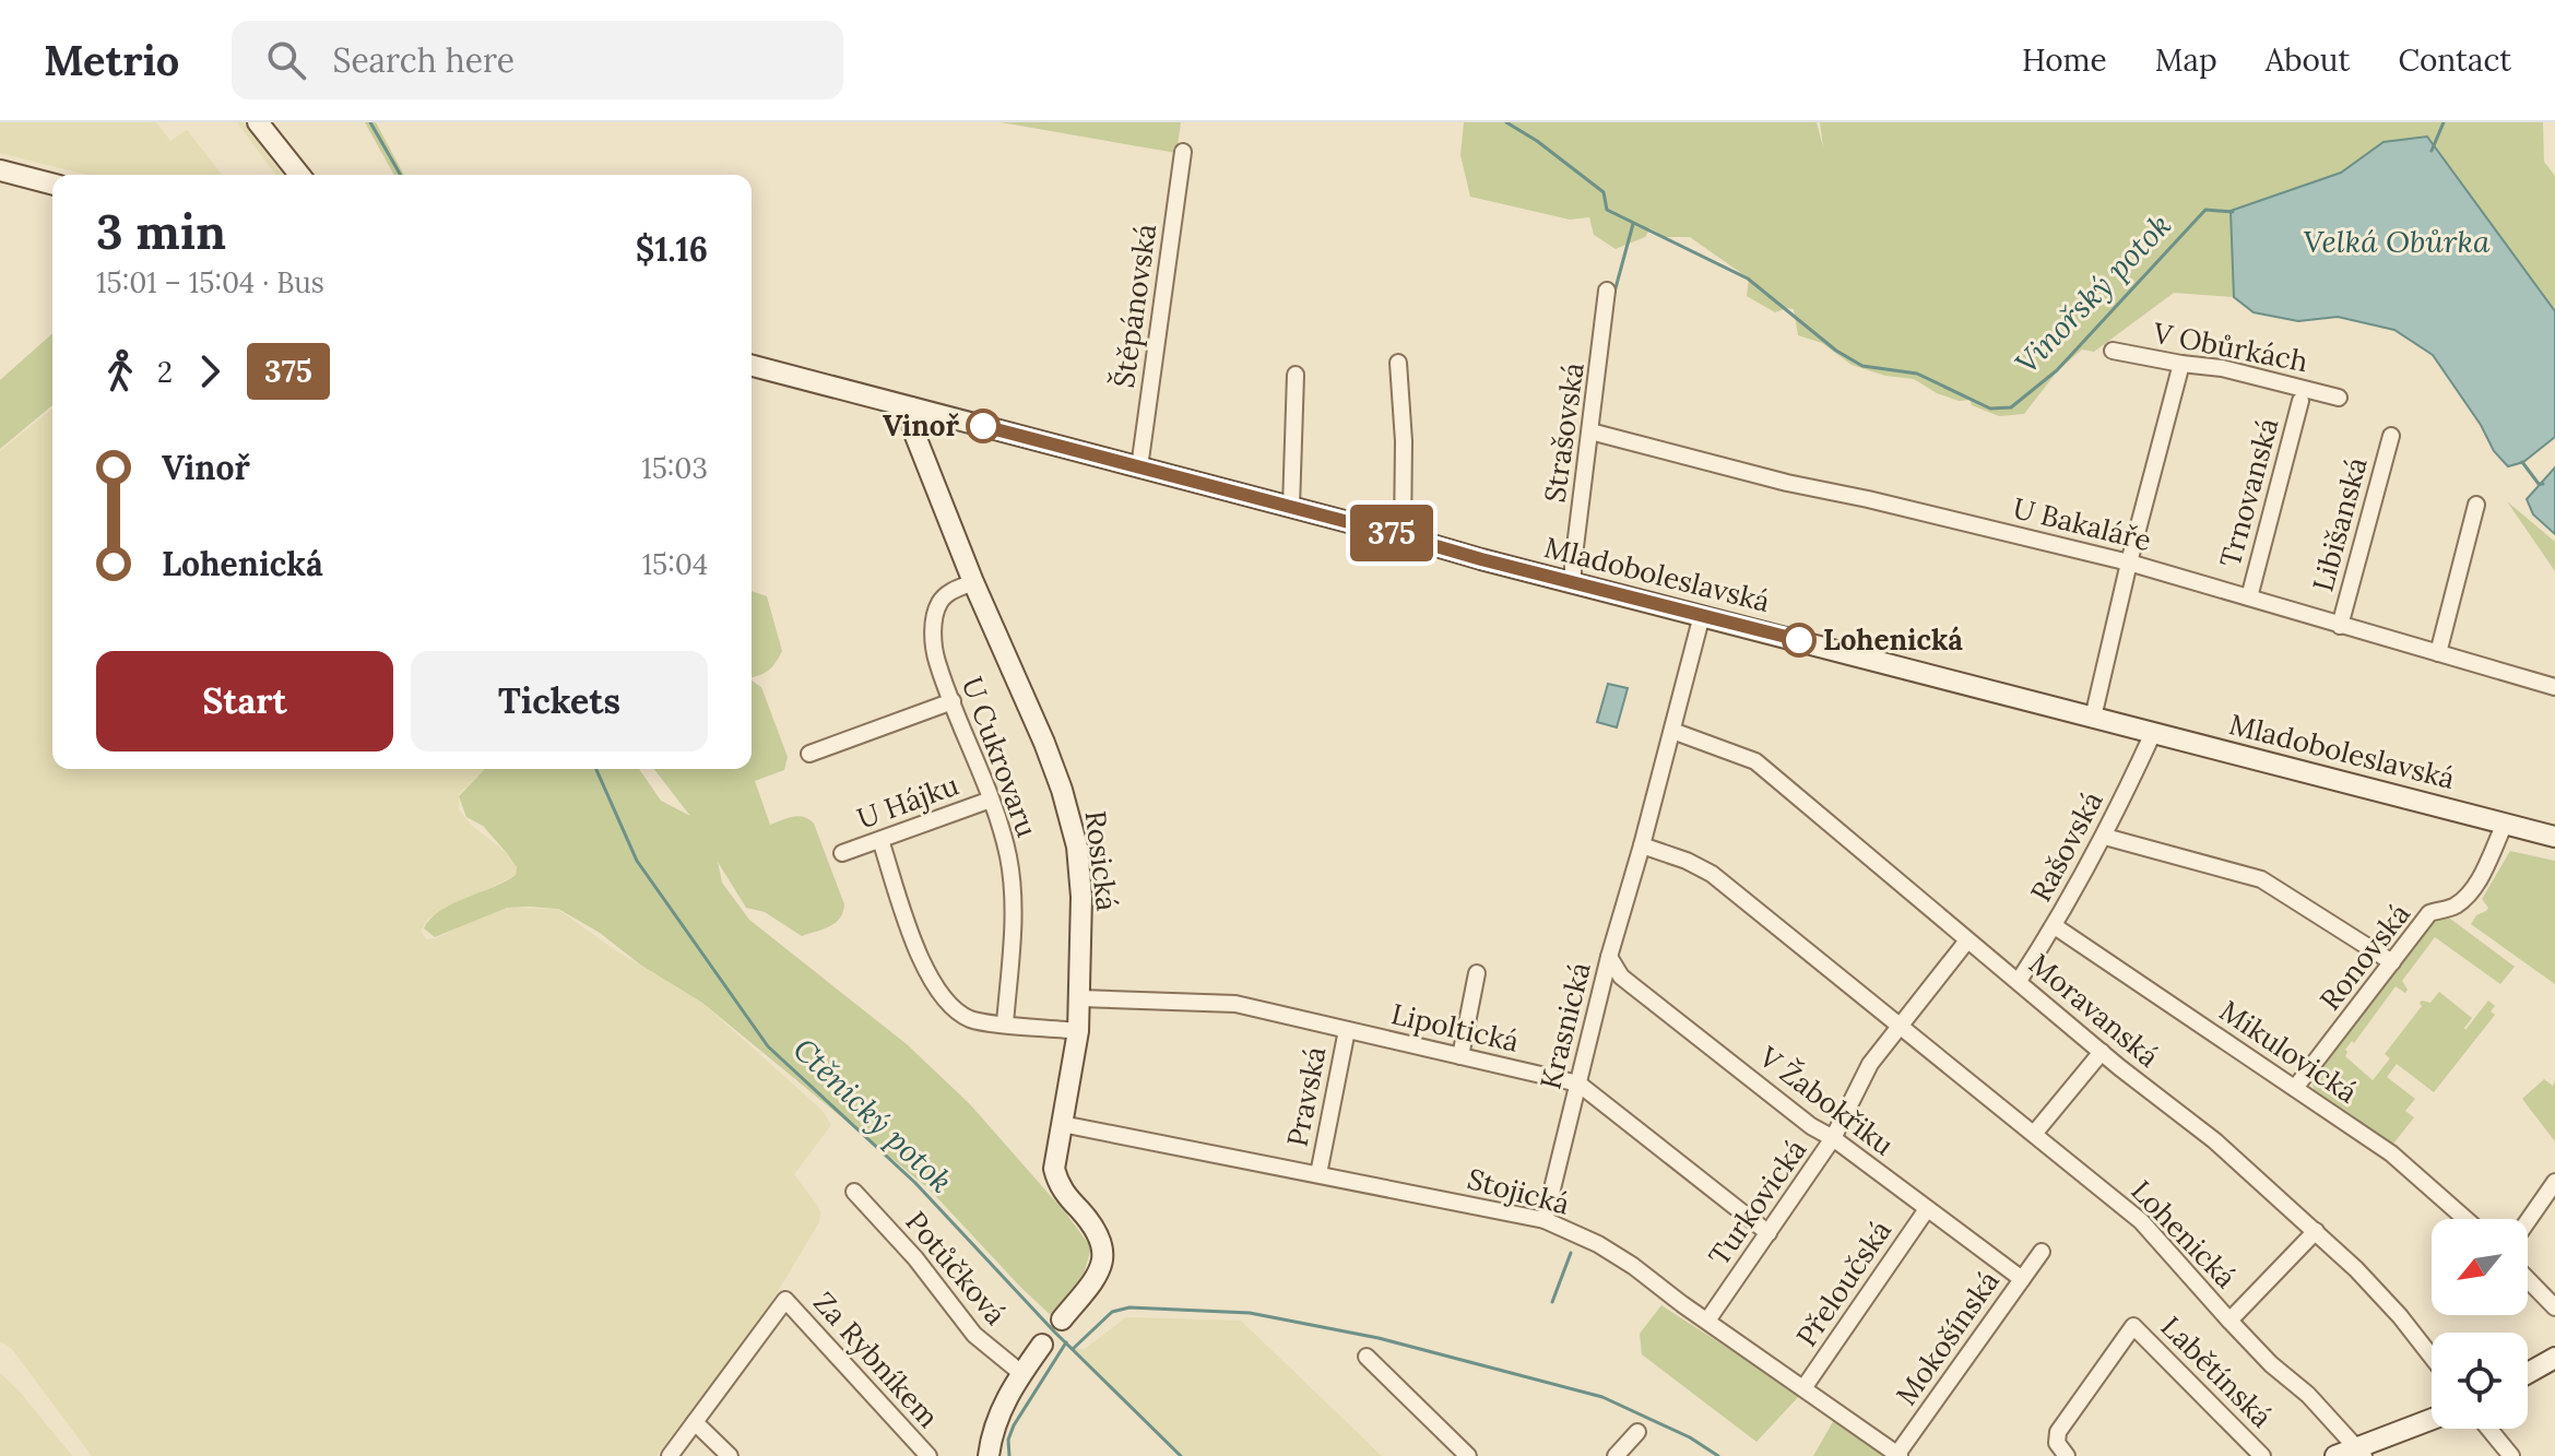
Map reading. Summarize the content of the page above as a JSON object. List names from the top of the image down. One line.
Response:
{"streets":{"main road":["Mladoboleslavská","Rosická"],"street":["Štěpánovská","V Obůrkách","Strašovská","Trnovanská","U Bakaláře","Libišanská","U Cukrovaru","U Hájku","Rašovská","Ronovská","Moravanská","Krasnická","Lipoltická","Mikulovická","Pravská","V Žabokřiku","Stojická","Turkovická","Lohenická","Potůčková","Přeloučská","Mokošínská","Za Rybníkem","Labětínská"]},"crossings":[["Štěpánovská","Mladoboleslavská"],["Strašovská","U Bakaláře"],["Strašovská","Mladoboleslavská"],["Trnovanská","U Bakaláře"],["U Bakaláře","Libišanská"],["Mladoboleslavská","Rašovská"],["Mladoboleslavská","Rosická"],["Mladoboleslavská","Ronovská"],["U Cukrovaru","U Hájku"],["U Cukrovaru","Rosická"],["Rašovská","Moravanská"],["Rašovská","Mikulovická"],["Rosická","Lipoltická"],["Rosická","Stojická"],["Ronovská","Mikulovická"],["Moravanská","Turkovická"],["Krasnická","Lipoltická"],["Krasnická","V Žabokřiku"],["Krasnická","Stojická"],["Krasnická","Lohenická"],["Lipoltická","Pravská"],["Lipoltická","Turkovická"],["Pravská","Stojická"],["V Žabokřiku","Turkovická"],["V Žabokřiku","Přeloučská"],["V Žabokřiku","Mokošínská"],["Stojická","Turkovická"],["Stojická","Přeloučská"],["Stojická","Mokošínská"],["Turkovická","Lohenická"]],"water":["Velká Obůrka","Vinořský potok","Ctěnický potok"],"places":["Vinoř","Lohenická"],"lines":["bus line 375"],"north":"bottom left","page":{"header":"Metrio","search":"Search here","nav":["Home","Map","About","Contact"],"on_map":"375","heading":["3 min","15:01 – 15:04 · Bus","$1.16"],"legs":["2","375"],"list":[{"name":"Vinoř","value":"15:03"},{"name":"Lohenická","value":"15:04"}],"buttons":["Start","Tickets"]}}
